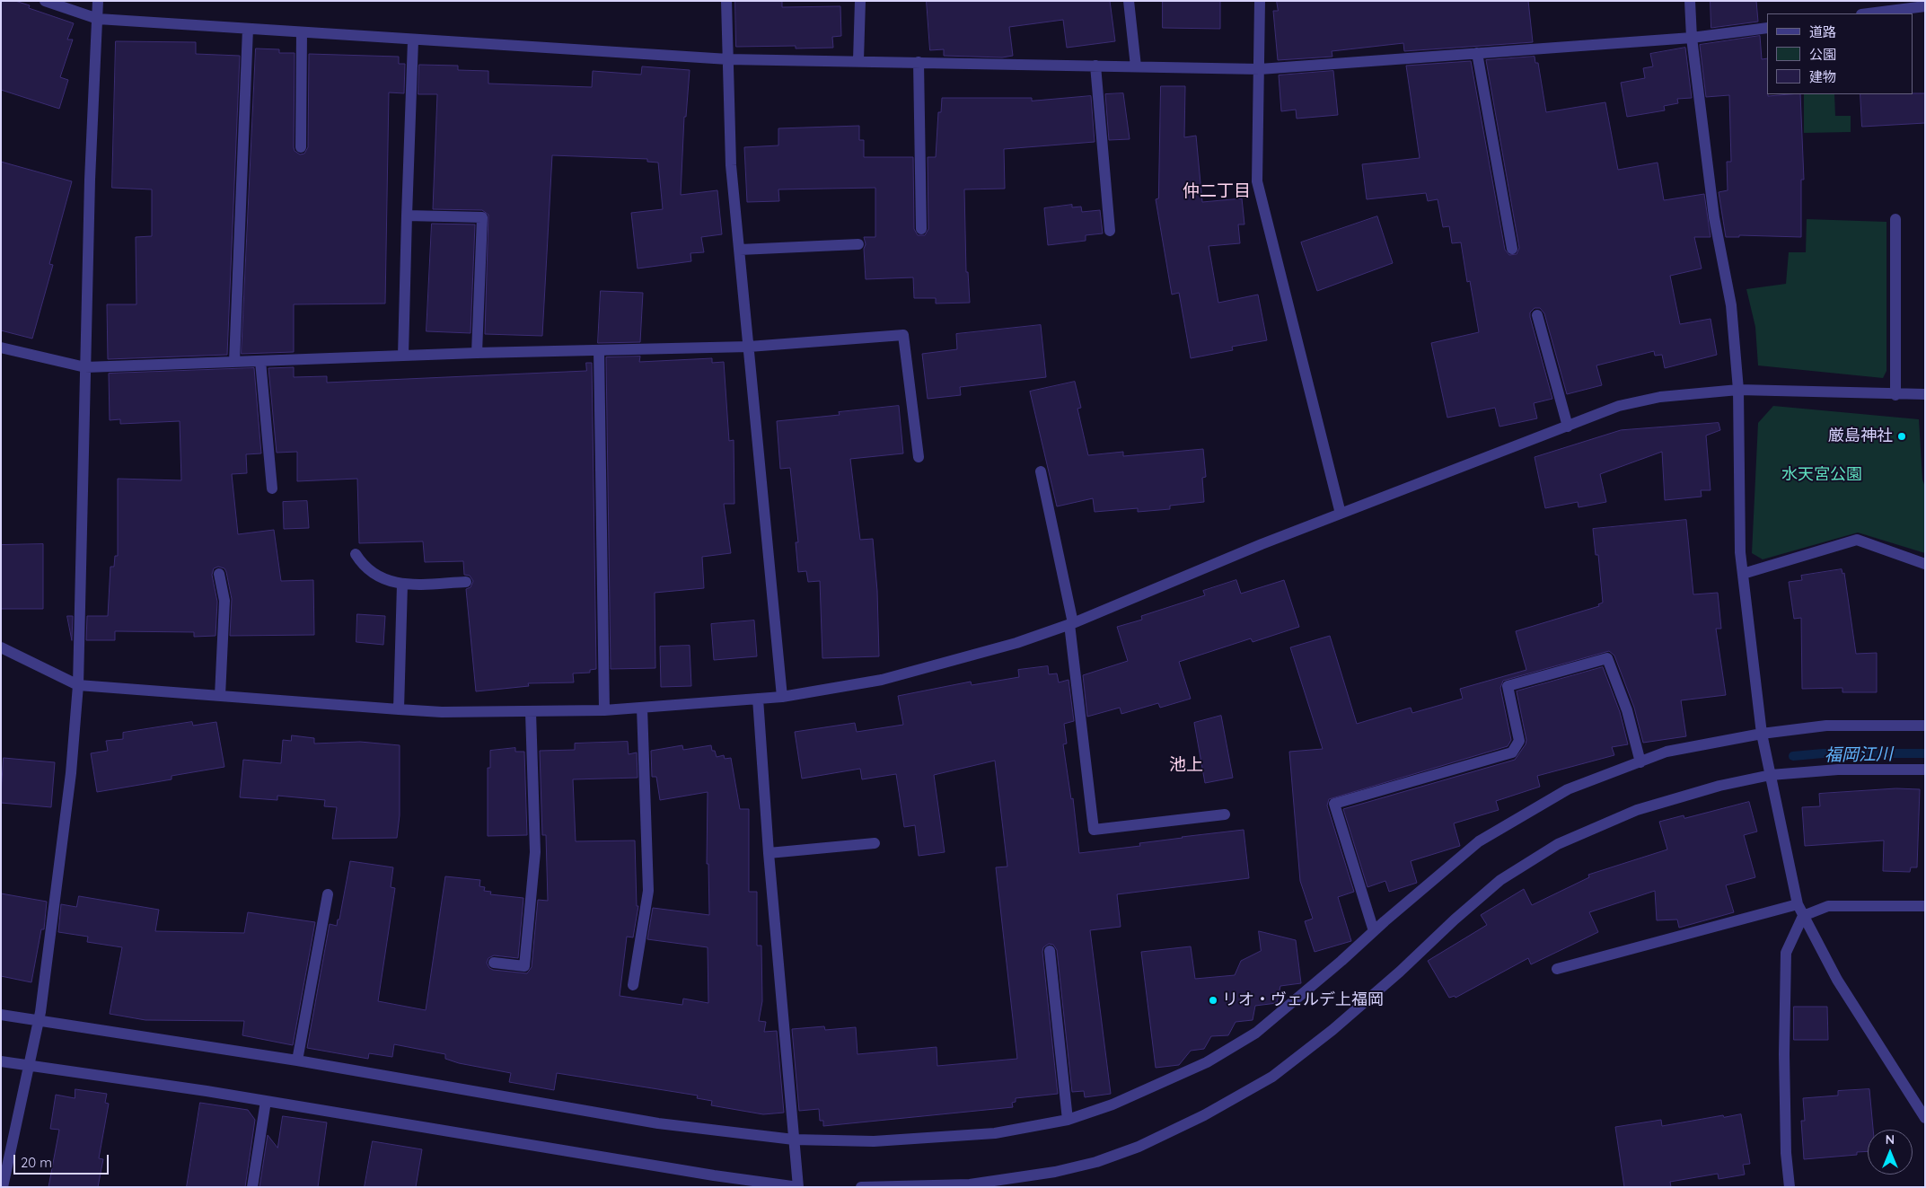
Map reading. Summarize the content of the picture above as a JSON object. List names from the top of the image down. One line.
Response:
{"districts":["仲二丁目","池上"],"water":["福岡江川"],"parks":["水天宮公園"],"places":["厳島神社","リオ・ヴェルデ上福岡"],"legend":["道路","公園","建物"],"scale_bar":"20 m","north":"top"}
